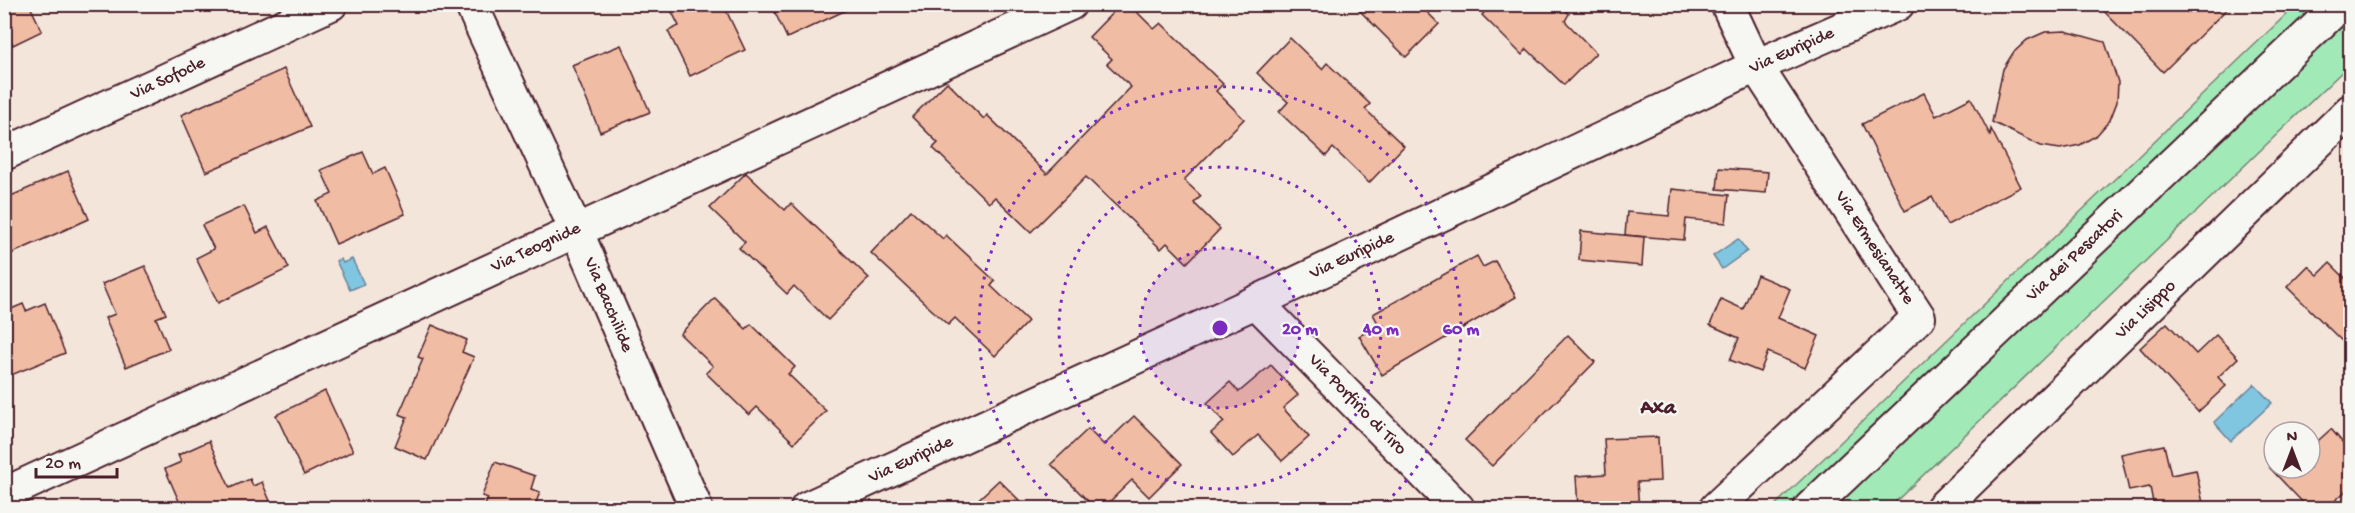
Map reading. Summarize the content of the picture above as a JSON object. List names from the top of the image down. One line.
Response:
{"streets":{"street":["Via Euripide","Via Sofocle","Via Teognide","Via Ermesianatte","Via dei Pescatori","Via Bacchilide","Via Lisippo","Via Porfirio di Tiro"]},"crossings":[["Via Euripide","Via Ermesianatte"],["Via Euripide","Via Porfirio di Tiro"],["Via Teognide","Via Bacchilide"]],"districts":["Axa"],"scale_bar":"20 m","north":"top","rings":["20 m","40 m","60 m"]}
